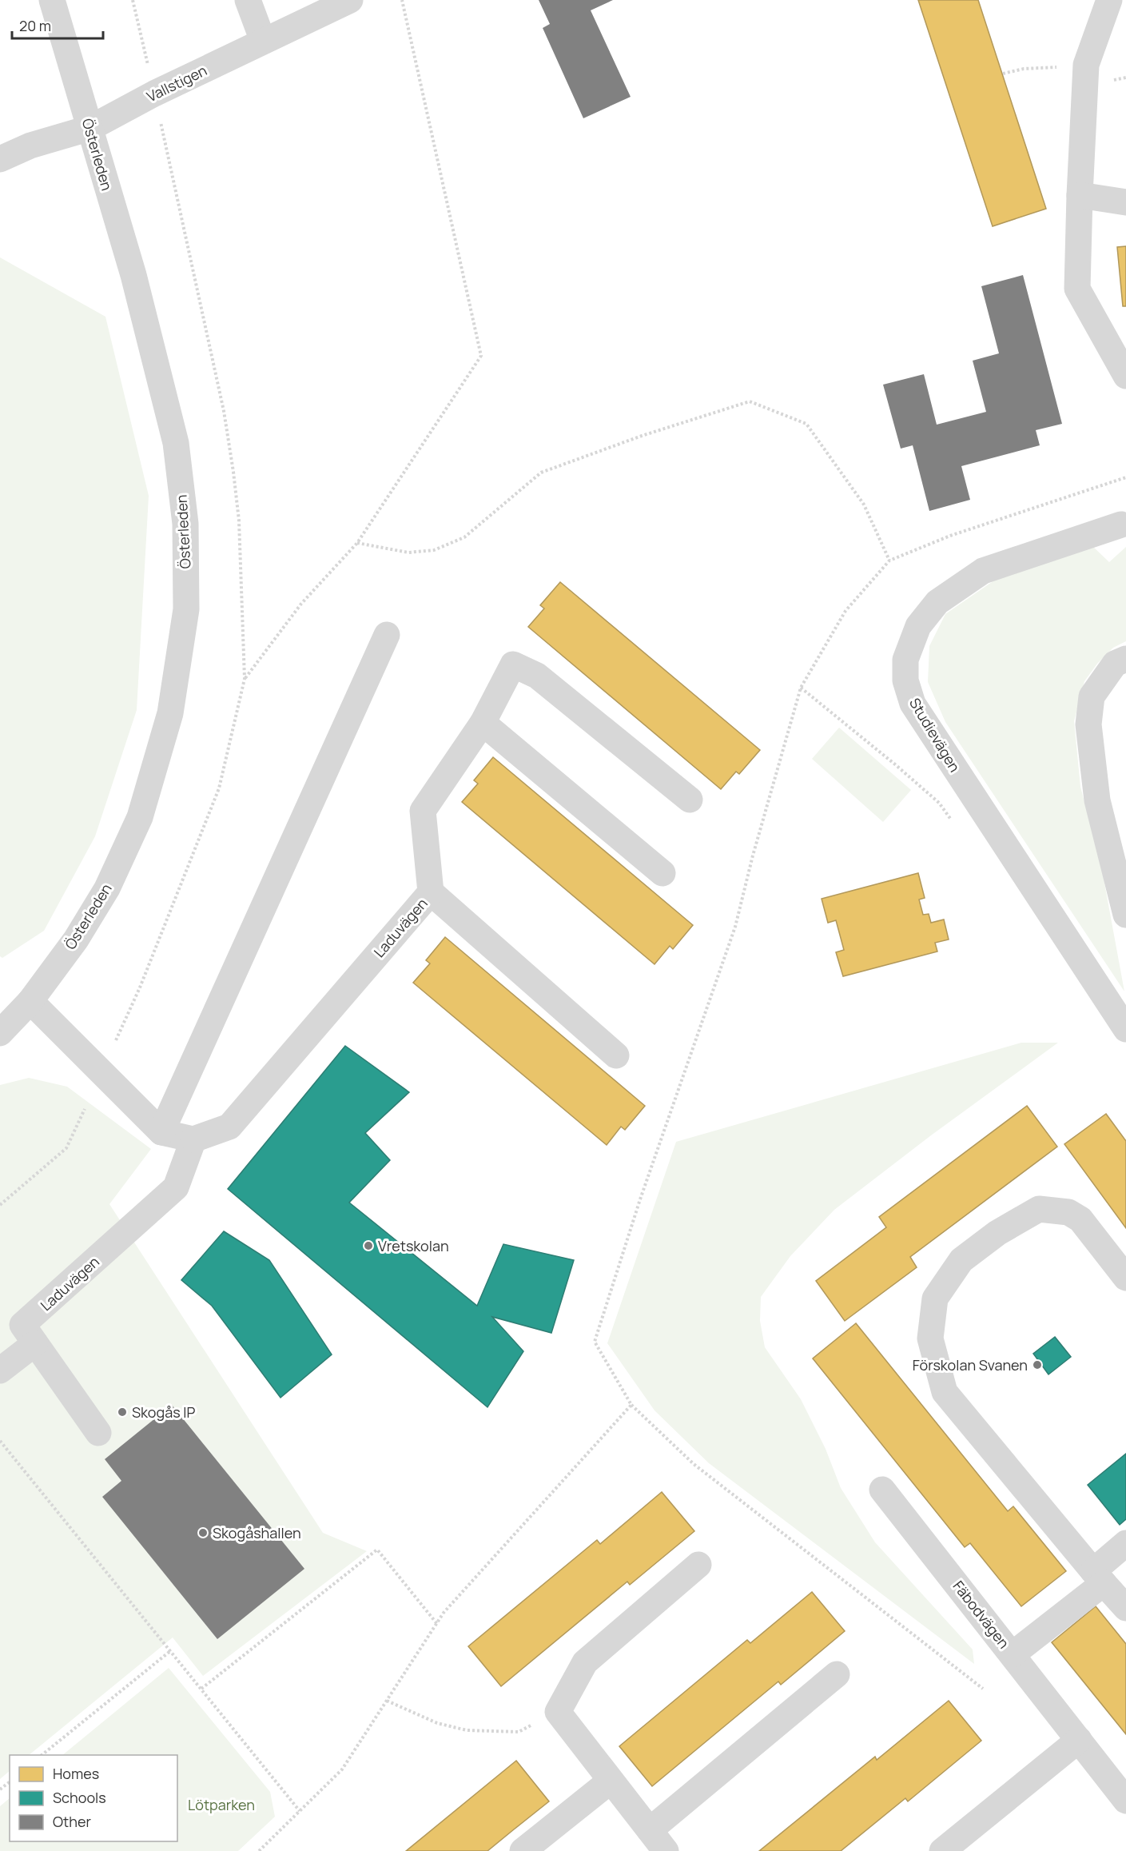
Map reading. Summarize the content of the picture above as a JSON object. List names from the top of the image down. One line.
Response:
{"streets":{"street":["Vallstigen","Österleden","Studievägen","Laduvägen","Fäbodvägen"]},"crossings":[["Vallstigen","Österleden"]],"parks":["Lötparken"],"places":["Vretskolan","Förskolan Svanen","Skogås IP","Skogåshallen"],"legend":["Homes","Schools","Other"],"scale_bar":"20 m"}
